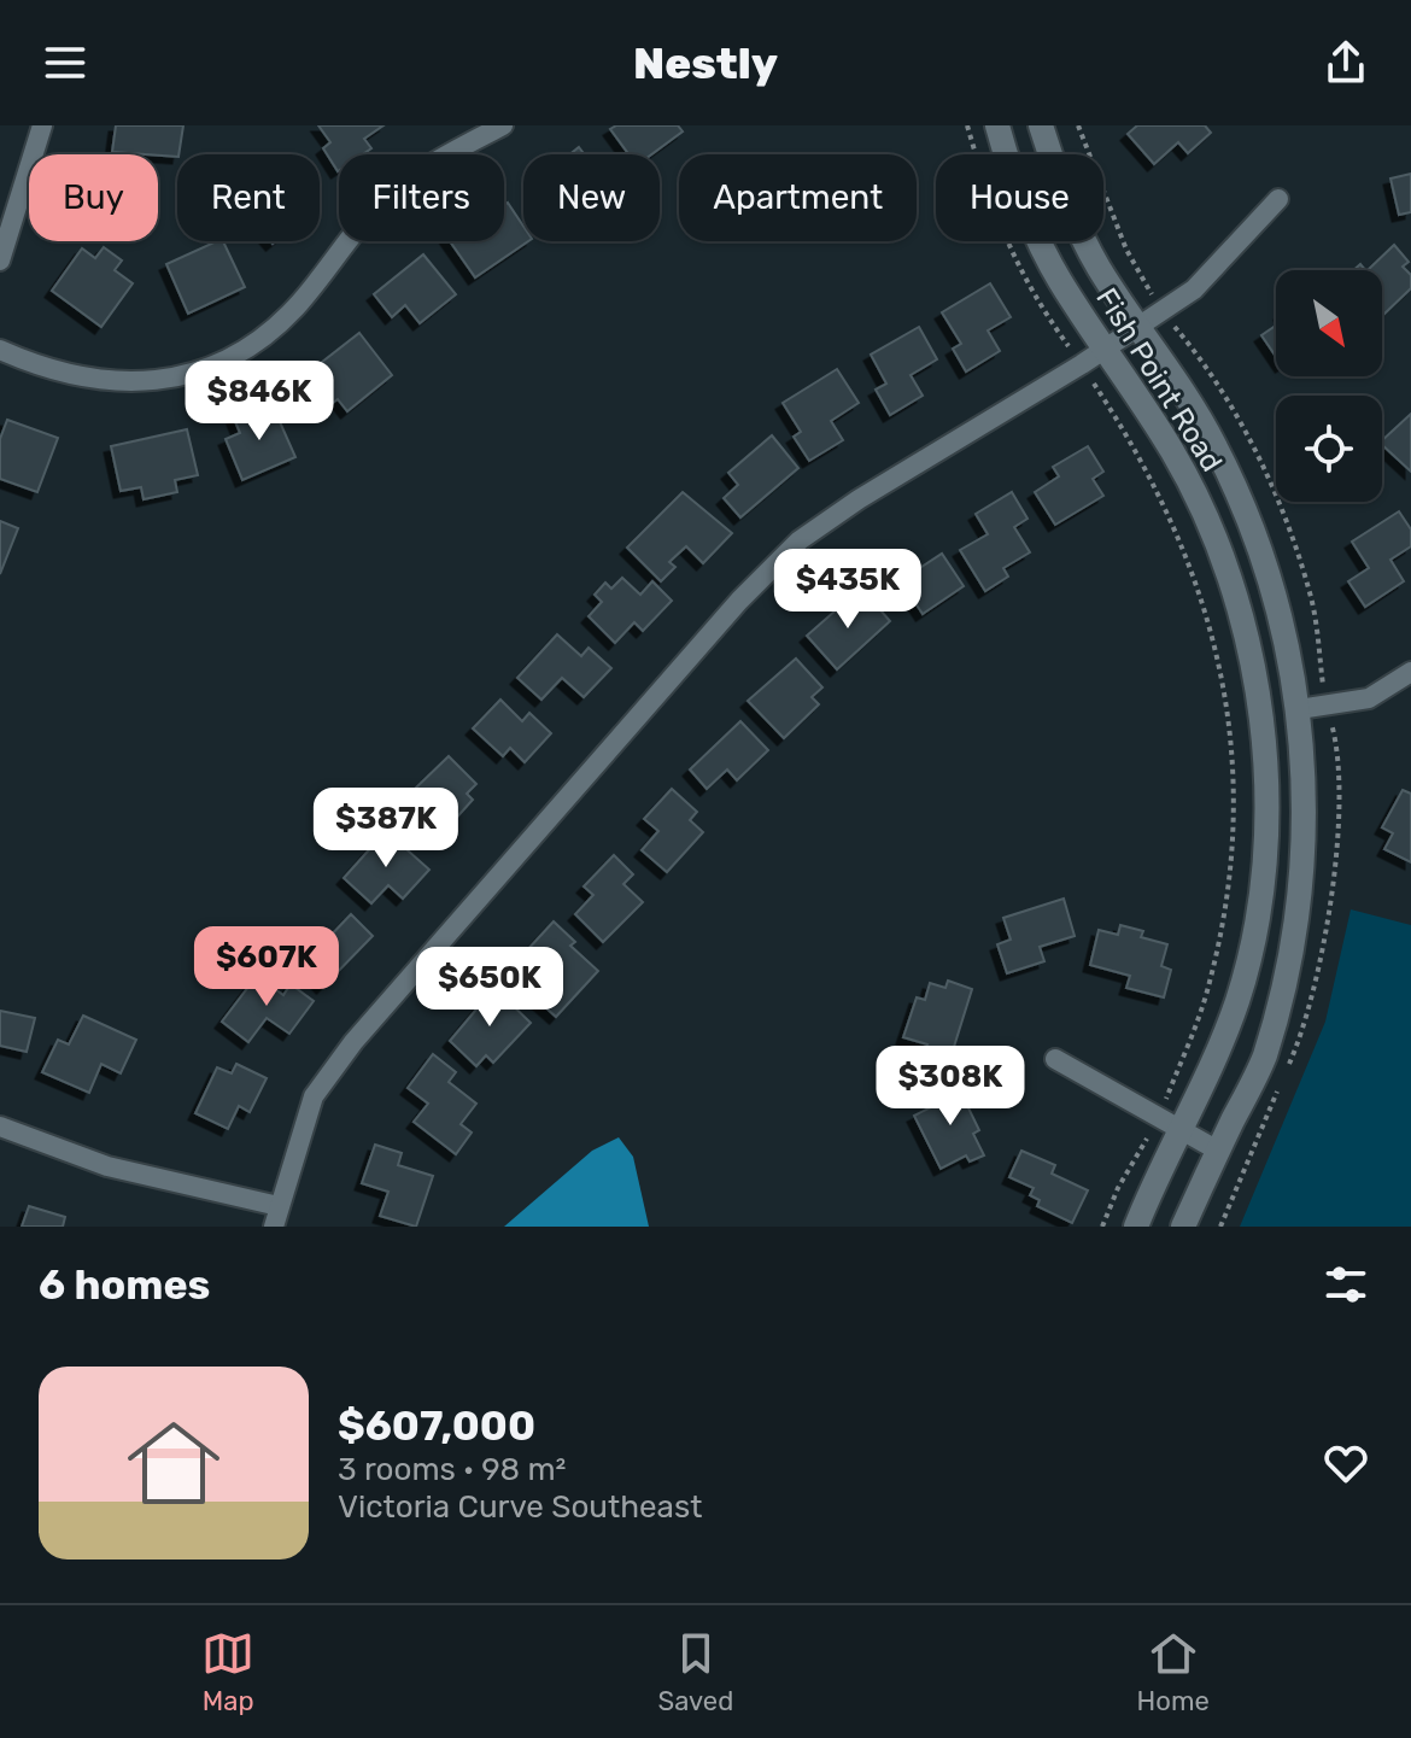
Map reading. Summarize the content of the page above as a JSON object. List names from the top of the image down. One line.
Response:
{"streets":{"street":["Fish Point Road"]},"north":"bottom right","page":{"header":"Nestly","chip":["Buy","Rent","Filters","New","Apartment","House"],"price":["$846K","$435K","$387K","$607K","$650K","$308K"],"heading":"6 homes","list":[{"name":"$607,000","note":"3 rooms · 98 m² · Victoria Curve Southeast"}],"tabs":["Map","Saved","Home"]}}
